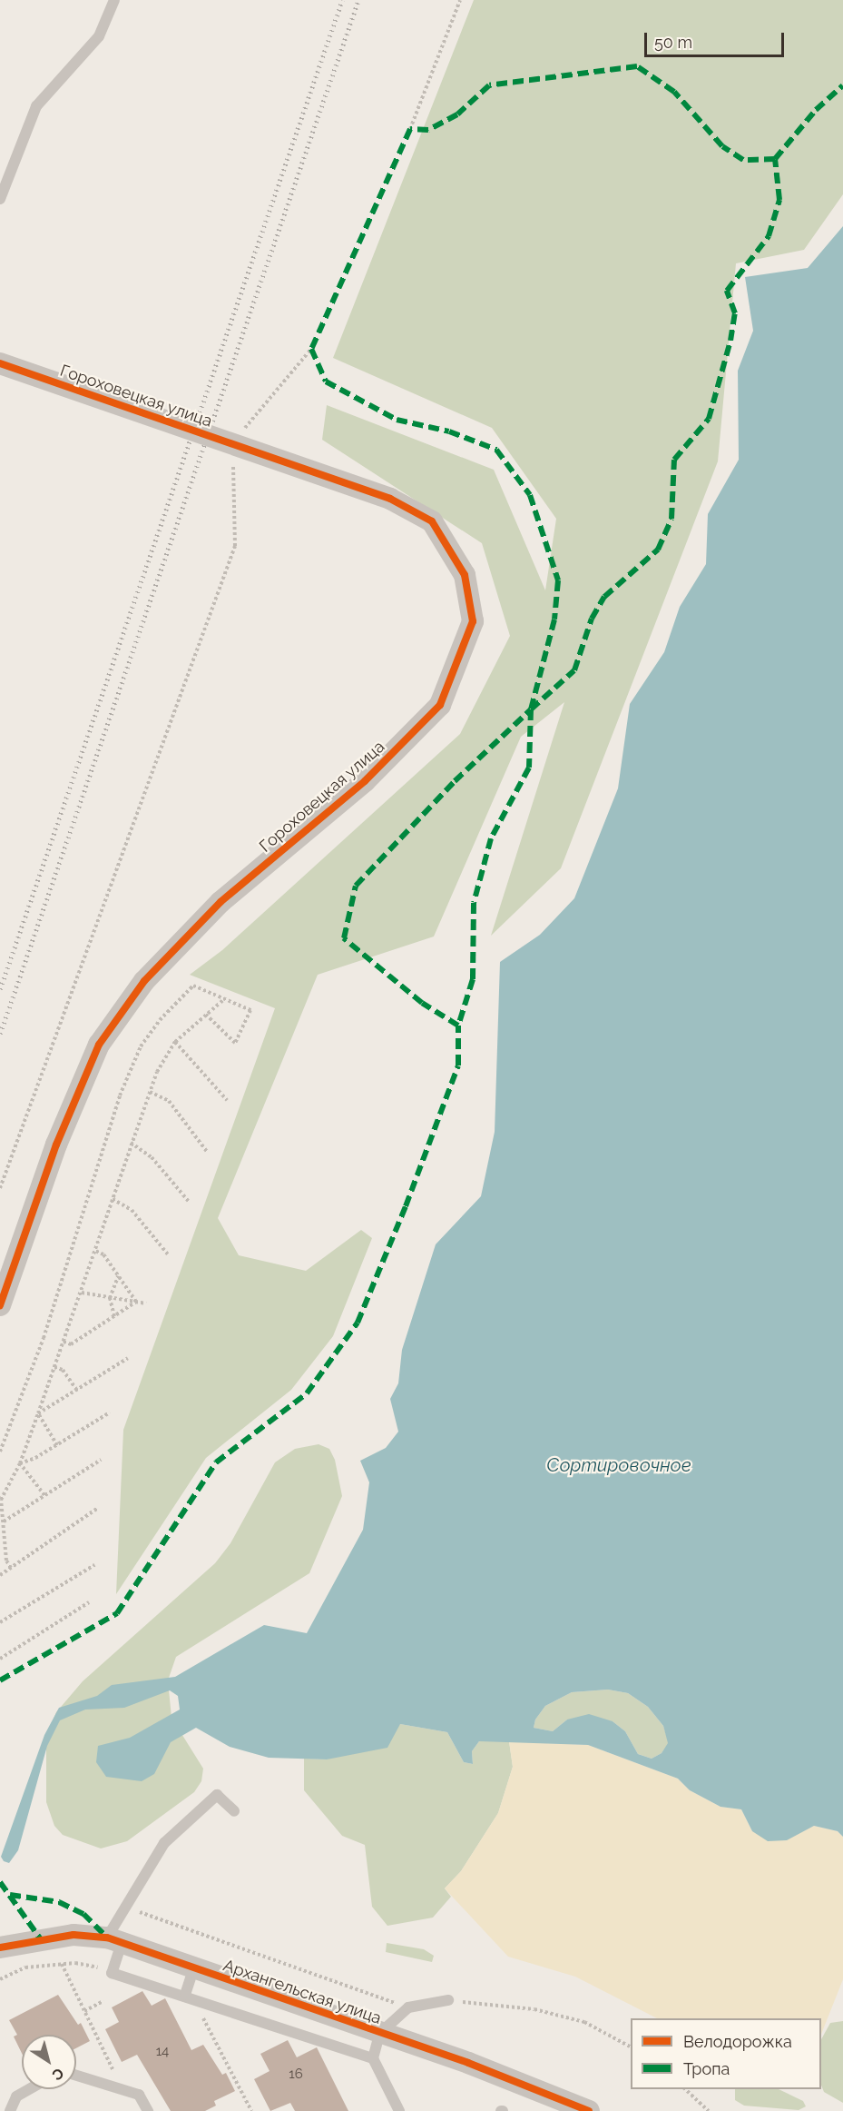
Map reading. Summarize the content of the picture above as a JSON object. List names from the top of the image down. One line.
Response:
{"streets":{"street":["Гороховецкая улица","Архангельская улица"]},"water":["Сортировочное"],"house_numbers":["14","16"],"legend":["Велодорожка","Тропа"],"scale_bar":"50 m","north":"bottom right"}
